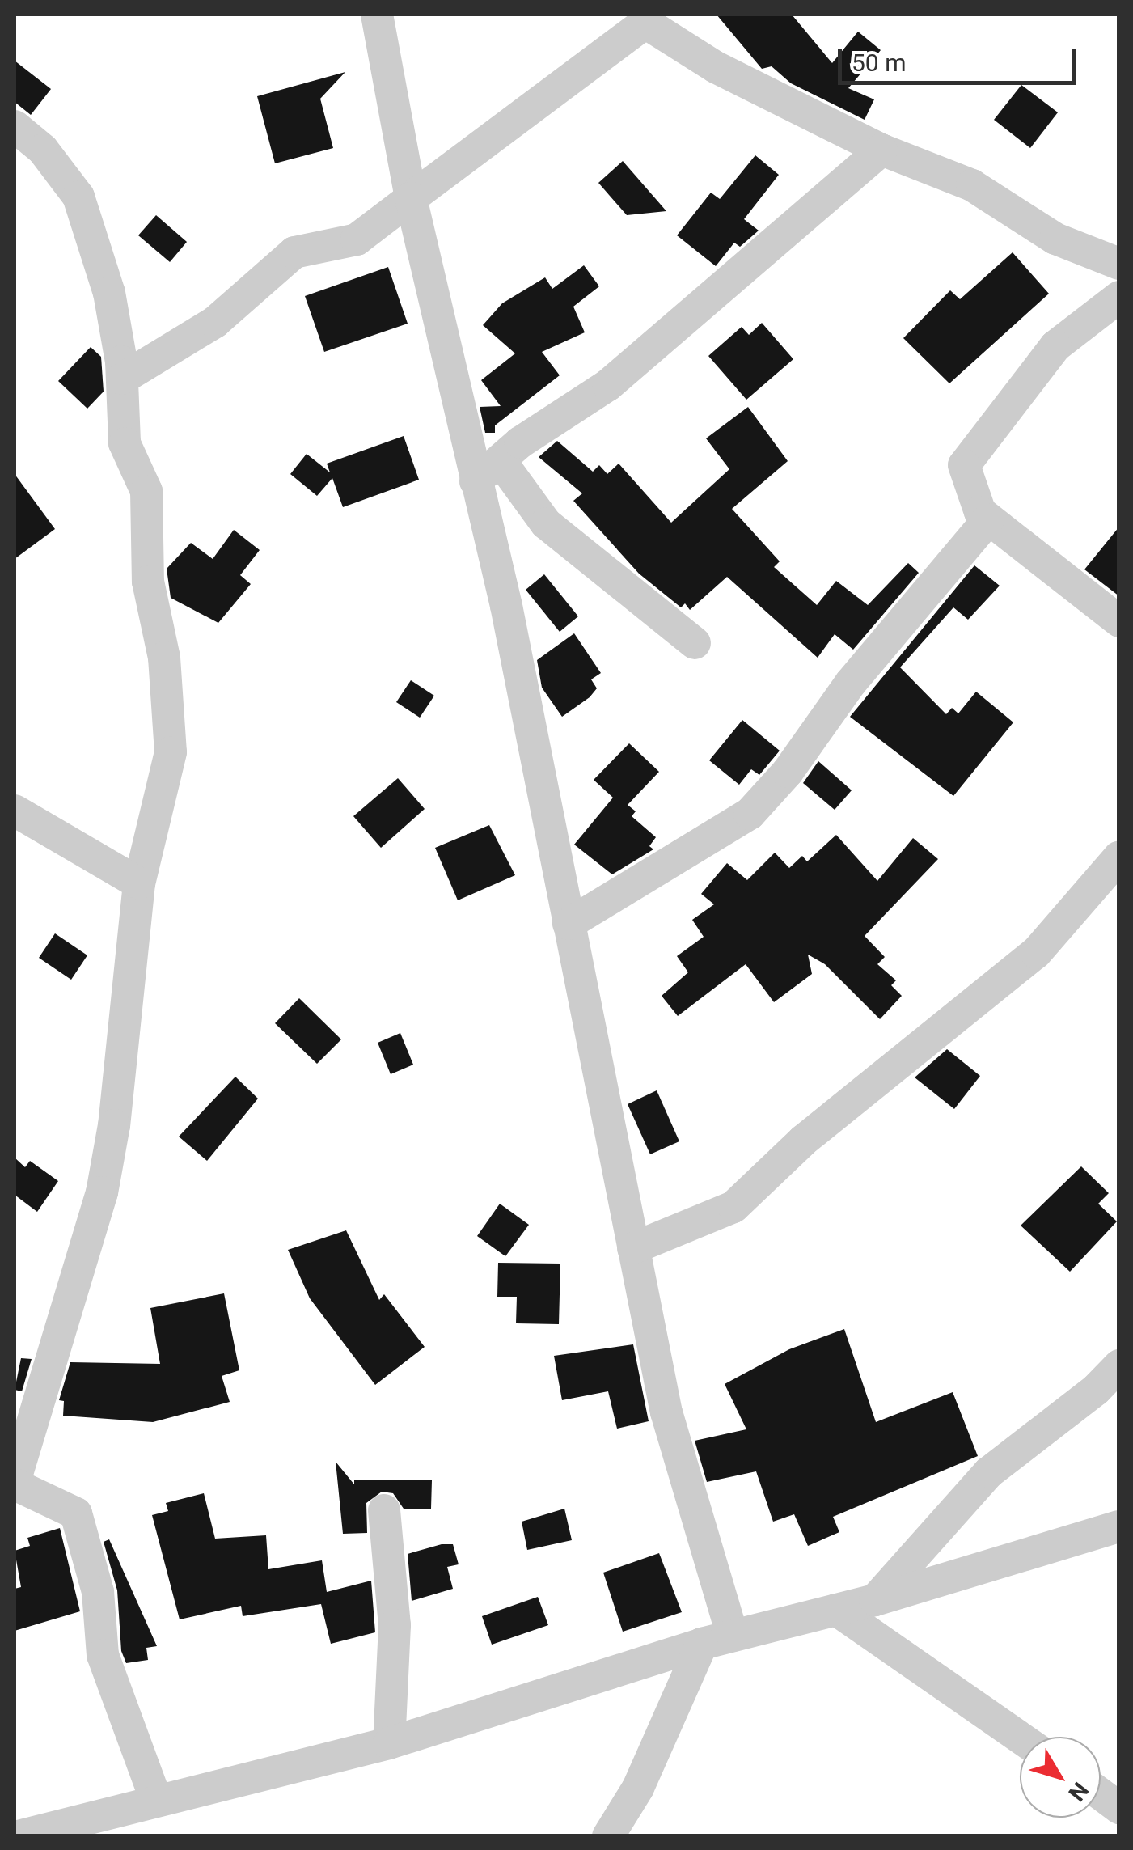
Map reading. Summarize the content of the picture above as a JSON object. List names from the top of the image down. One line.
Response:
{"scale_bar":"50 m","north":"bottom right"}
